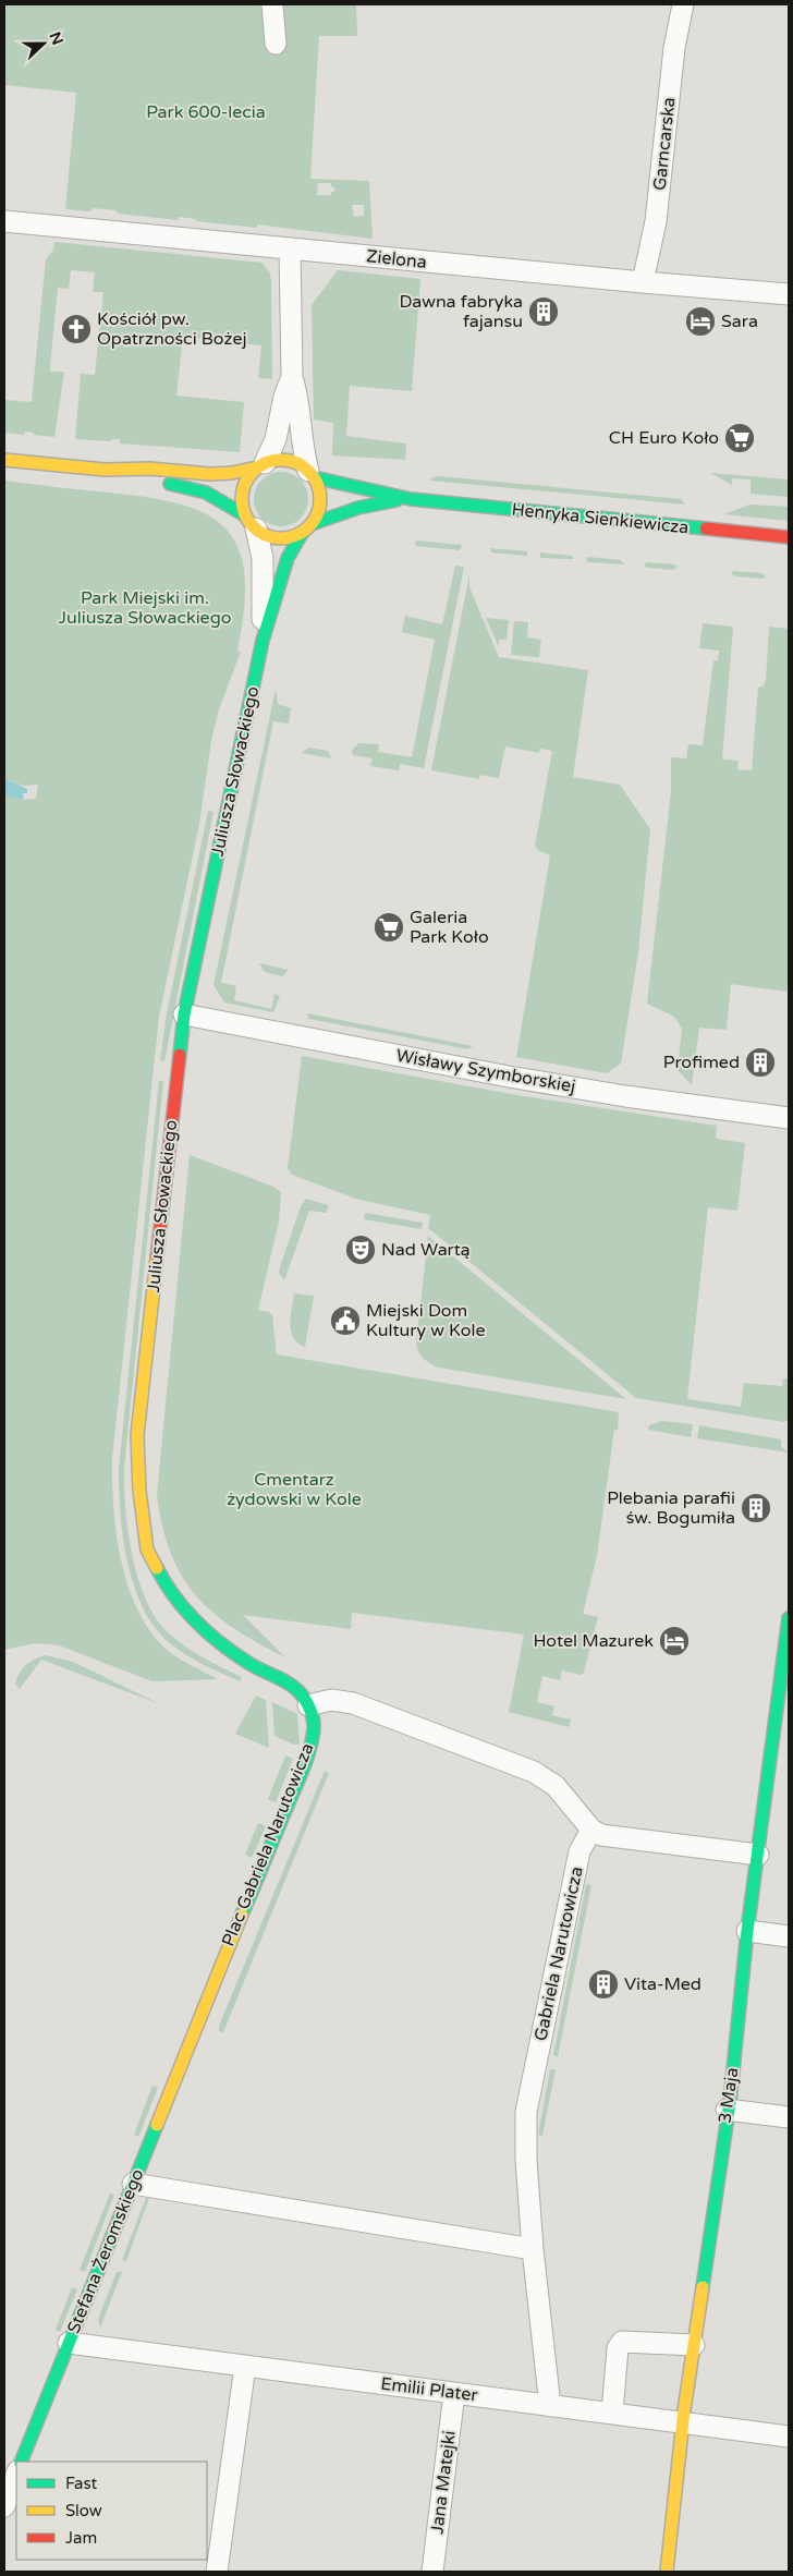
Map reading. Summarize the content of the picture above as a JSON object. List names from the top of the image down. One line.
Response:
{"streets":{"street":["Garncarska","Zielona","Henryka Sienkiewicza","Juliusza Słowackiego","Wisławy Szymborskiej","Plac Gabriela Narutowicza","Gabriela Narutowicza","3 Maja","Stefana Żeromskiego","Emilii Plater","Jana Matejki"]},"crossings":[["Garncarska","Zielona"],["Henryka Sienkiewicza","Juliusza Słowackiego"],["Juliusza Słowackiego","Wisławy Szymborskiej"],["Juliusza Słowackiego","Plac Gabriela Narutowicza"],["Plac Gabriela Narutowicza","Stefana Żeromskiego"],["Gabriela Narutowicza","Emilii Plater"],["3 Maja","Emilii Plater"],["Stefana Żeromskiego","Emilii Plater"],["Emilii Plater","Jana Matejki"]],"parks":["Park 600-lecia","Park Miejski im. Juliusza Słowackiego","Cmentarz żydowski w Kole"],"places":{"building":["Dawna fabryka fajansu","Profimed","Plebania parafii św. Bogumiła","Vita-Med"],"hotel":["Sara","Hotel Mazurek"],"church":["Kościół pw. Opatrzności Bożej"],"supermarket":["CH Euro Koło","Galeria Park Koło"],"theatre":["Nad Wartą"],"public building":["Miejski Dom Kultury w Kole"]},"legend":["Fast","Slow","Jam"],"north":"right"}
